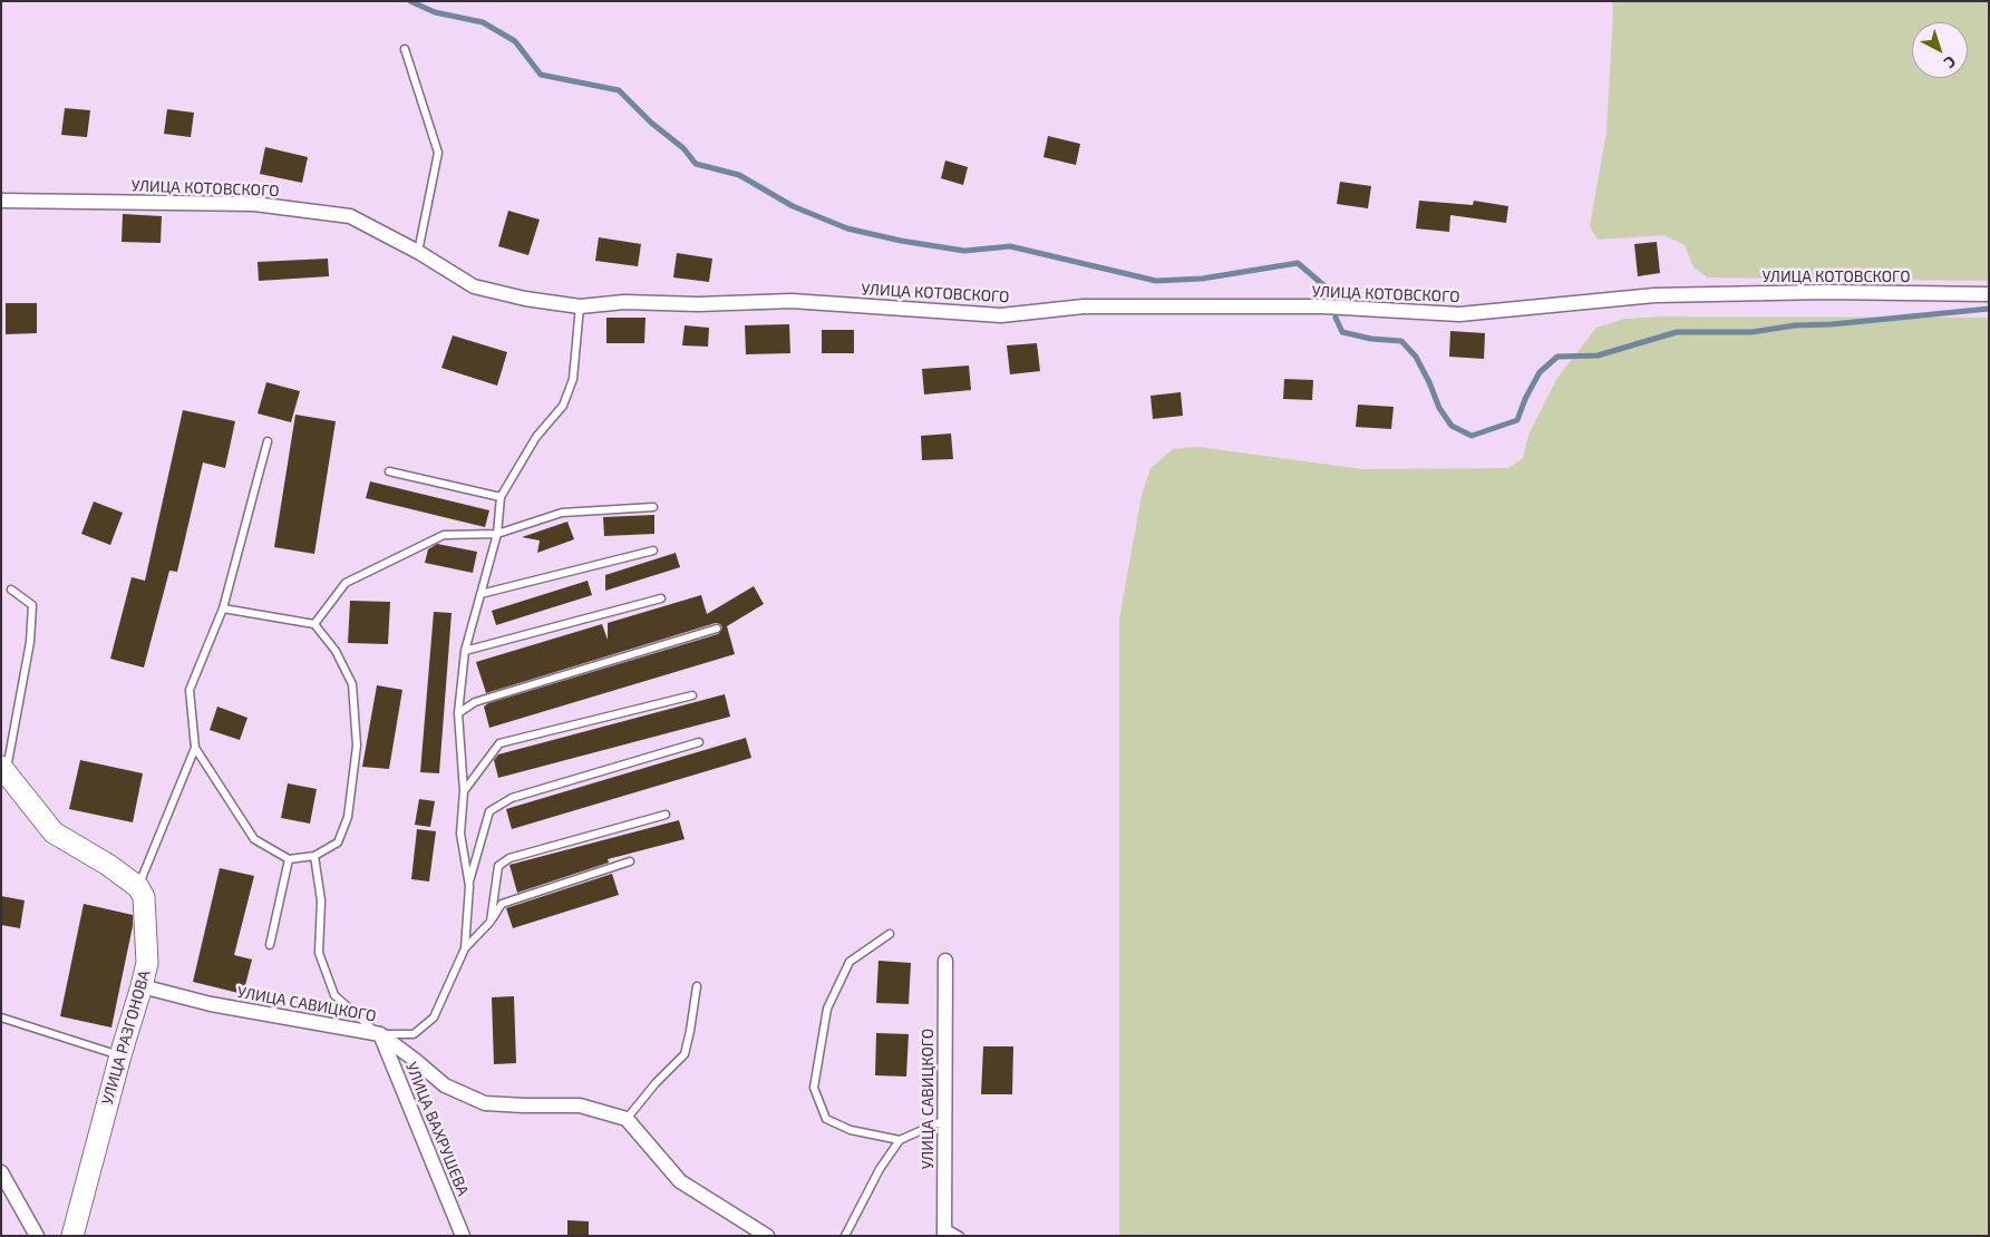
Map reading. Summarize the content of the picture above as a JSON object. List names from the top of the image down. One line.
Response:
{"streets":{"street":["УЛИЦА КОТОВСКОГО","УЛИЦА САВИЦКОГО","УЛИЦА РАЗГОНОВА","УЛИЦА ВАХРУШЕВА"]},"crossings":[["УЛИЦА САВИЦКОГО","УЛИЦА РАЗГОНОВА"],["УЛИЦА САВИЦКОГО","УЛИЦА ВАХРУШЕВА"]],"north":"bottom right"}
